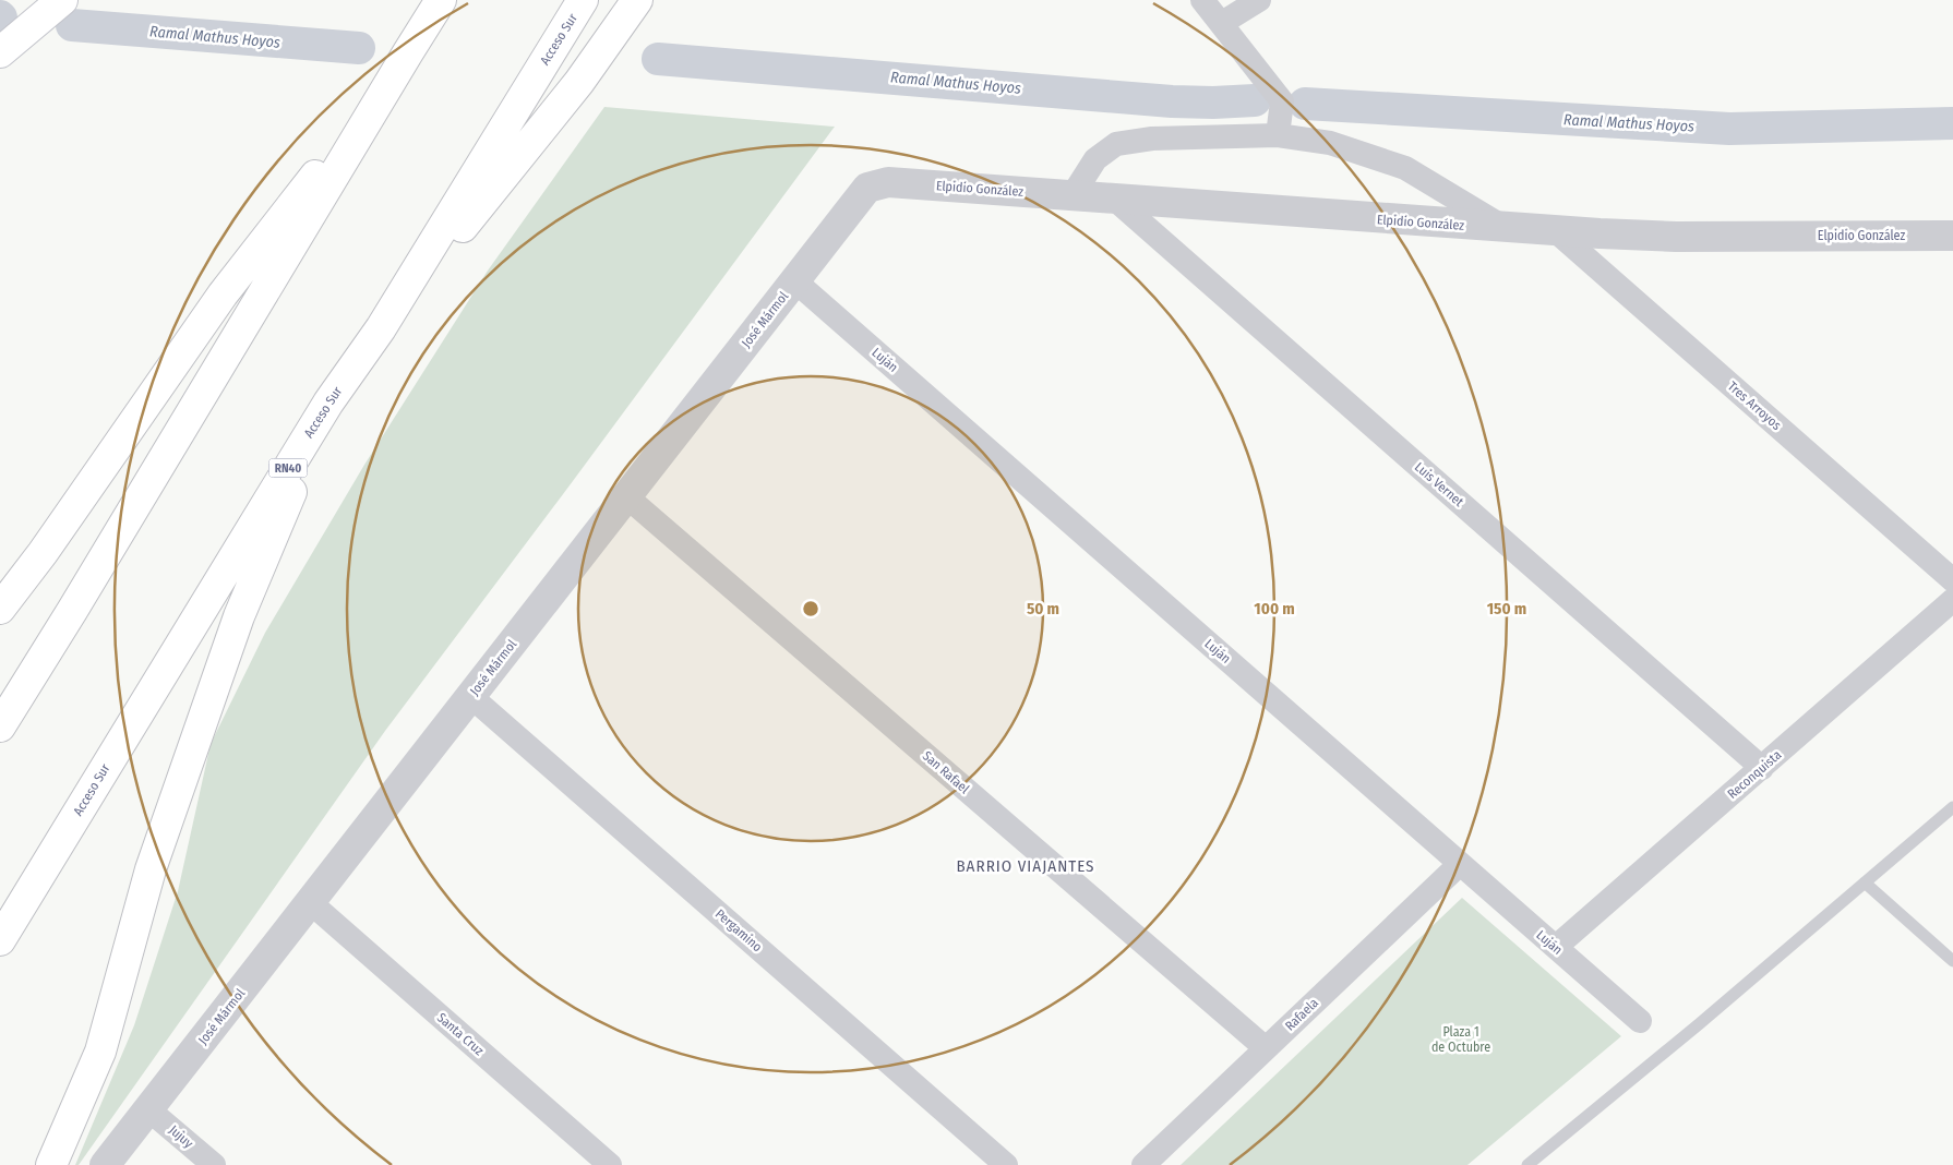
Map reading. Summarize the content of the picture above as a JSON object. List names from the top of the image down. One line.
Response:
{"streets":{"main road":["Acceso Sur","RN40"],"street":["Elpidio González","José Mármol","Luján","Tres Arroyos","Luis Vernet","San Rafael","Reconquista","Pergamino","Rafaela","Santa Cruz","Jujuy"]},"crossings":[["Elpidio González","José Mármol"],["Elpidio González","Tres Arroyos"],["Elpidio González","Luis Vernet"],["José Mármol","Luján"],["José Mármol","San Rafael"],["José Mármol","Pergamino"],["José Mármol","Santa Cruz"],["José Mármol","Jujuy"],["Luján","Reconquista"],["Luján","Rafaela"],["Luis Vernet","Reconquista"],["San Rafael","Rafaela"]],"districts":["BARRIO VIAJANTES"],"water":["Ramal Mathus Hoyos"],"parks":["Plaza 1 de Octubre"],"rings":["50 m","100 m","150 m"]}
